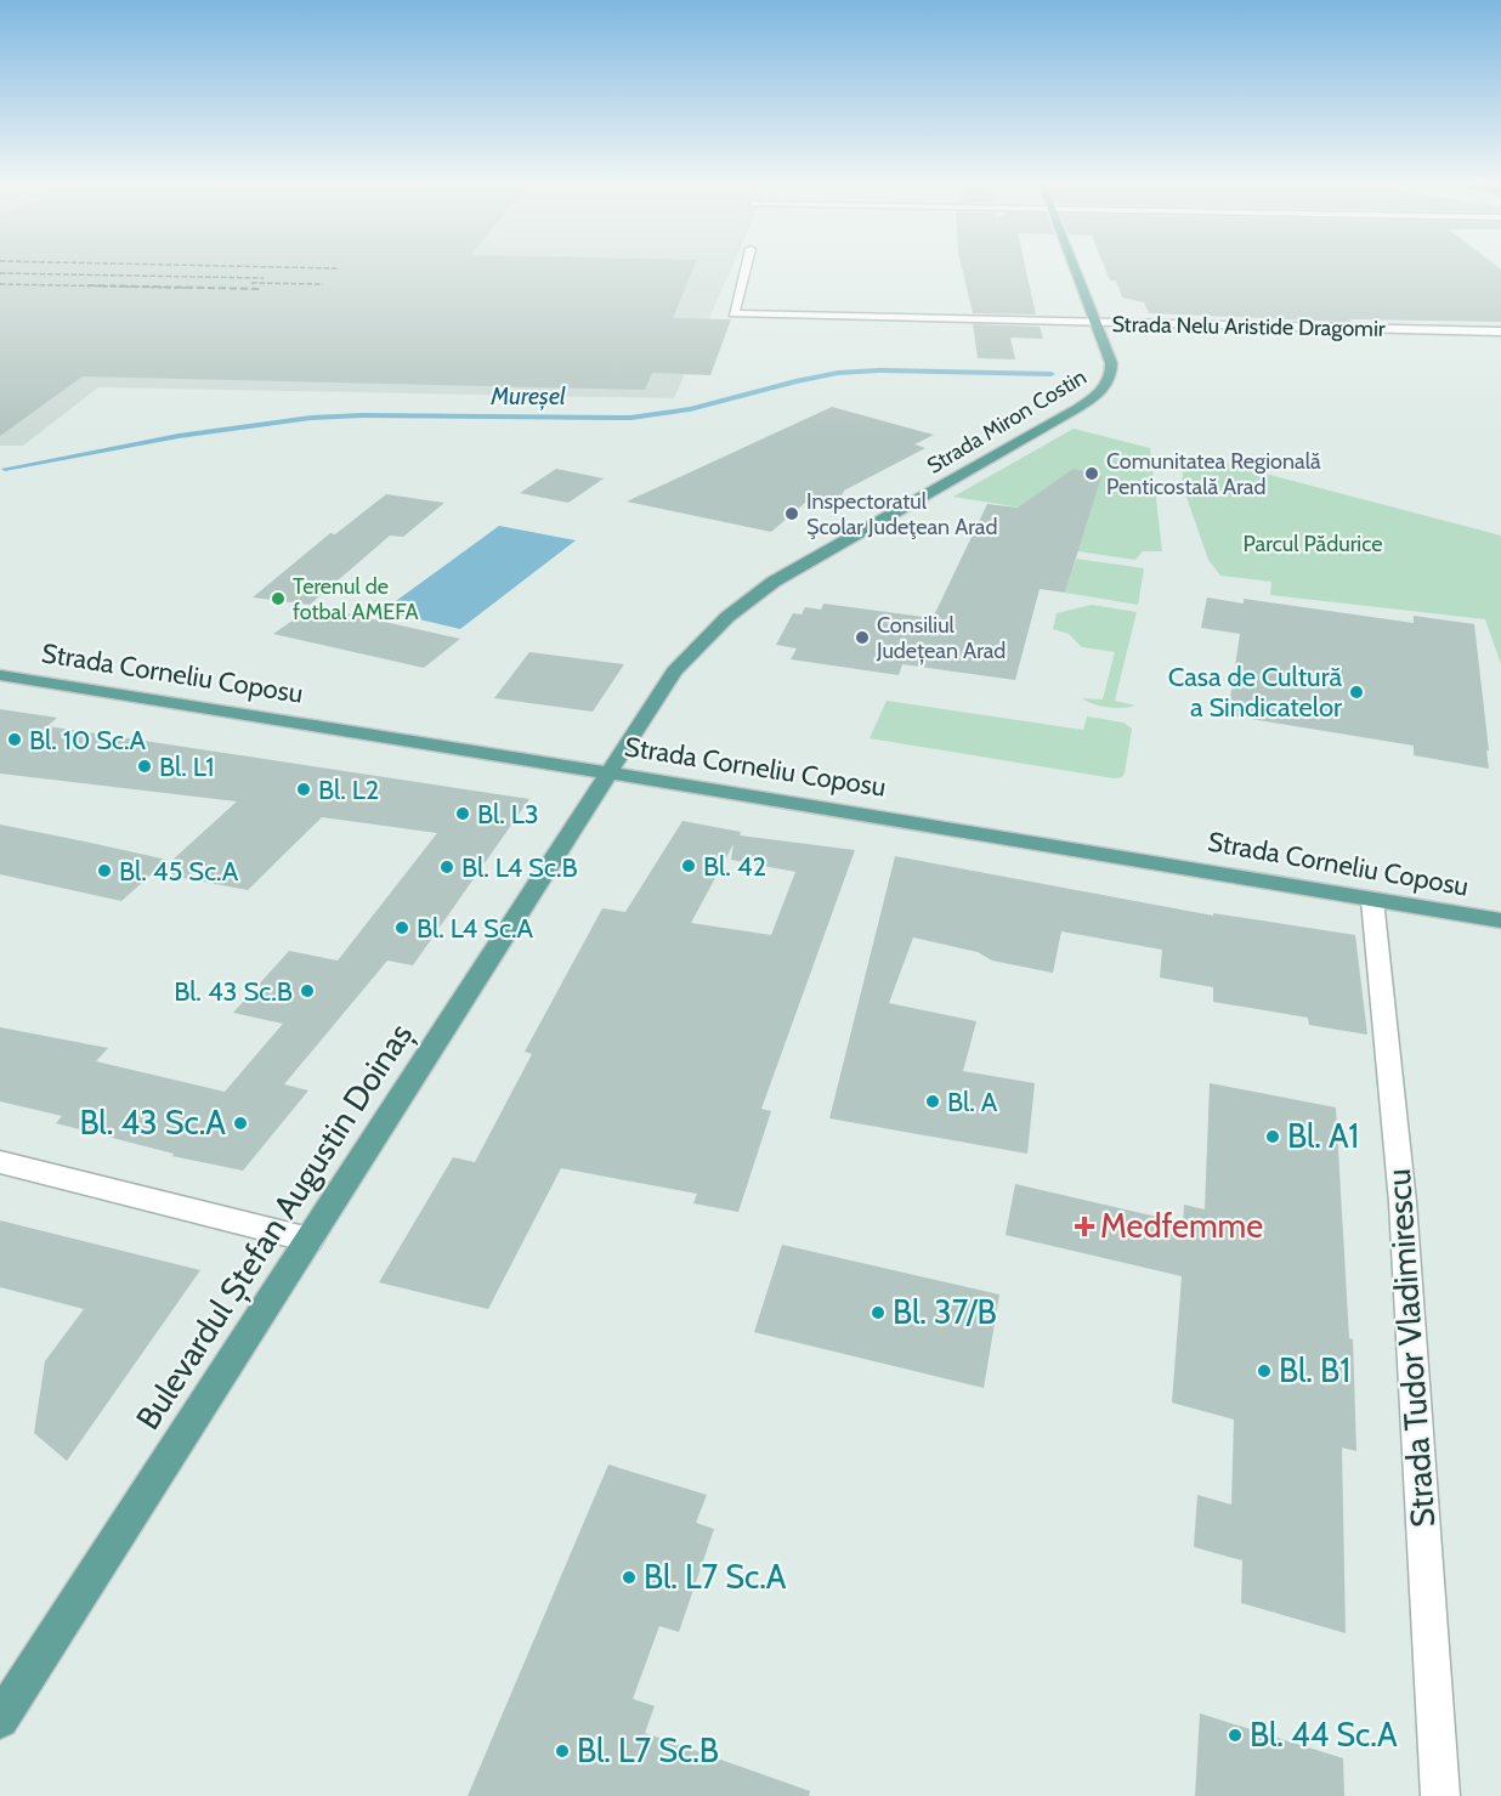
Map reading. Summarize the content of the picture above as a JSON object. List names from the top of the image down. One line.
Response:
{"streets":{"main road":["Strada Miron Costin","Strada Corneliu Coposu","Bulevardul Ștefan Augustin Doinaș"],"street":["Strada Nelu Aristide Dragomir","Strada Tudor Vladimirescu"]},"crossings":[["Strada Nelu Aristide Dragomir","Strada Miron Costin"],["Strada Miron Costin","Strada Corneliu Coposu"],["Strada Miron Costin","Bulevardul Ștefan Augustin Doinaș"],["Strada Corneliu Coposu","Bulevardul Ștefan Augustin Doinaș"],["Strada Corneliu Coposu","Strada Tudor Vladimirescu"]],"water":["Mureșel"],"parks":["Parcul Pădurice"],"places":{"other":["Comunitatea Regională Penticostală Arad","Inspectoratul Şcolar Judeţean Arad","Terenul de fotbal AMEFA","Consiliul Județean Arad","Casa de Cultură a Sindicatelor","Bl. 10 Sc.A","Bl. L1","Bl. L2","Bl. L3","Bl. 42","Bl. L4 Sc.B","Bl. 45 Sc.A","Bl. L4 Sc.A","Bl. 43 Sc.B","Bl. A","Bl. 43 Sc.A","Bl. A1","Bl. 37/B","Bl. B1","Bl. L7 Sc.A","Bl. 44 Sc.A","Bl. L7 Sc.B"],"health":["Medfemme"]}}
